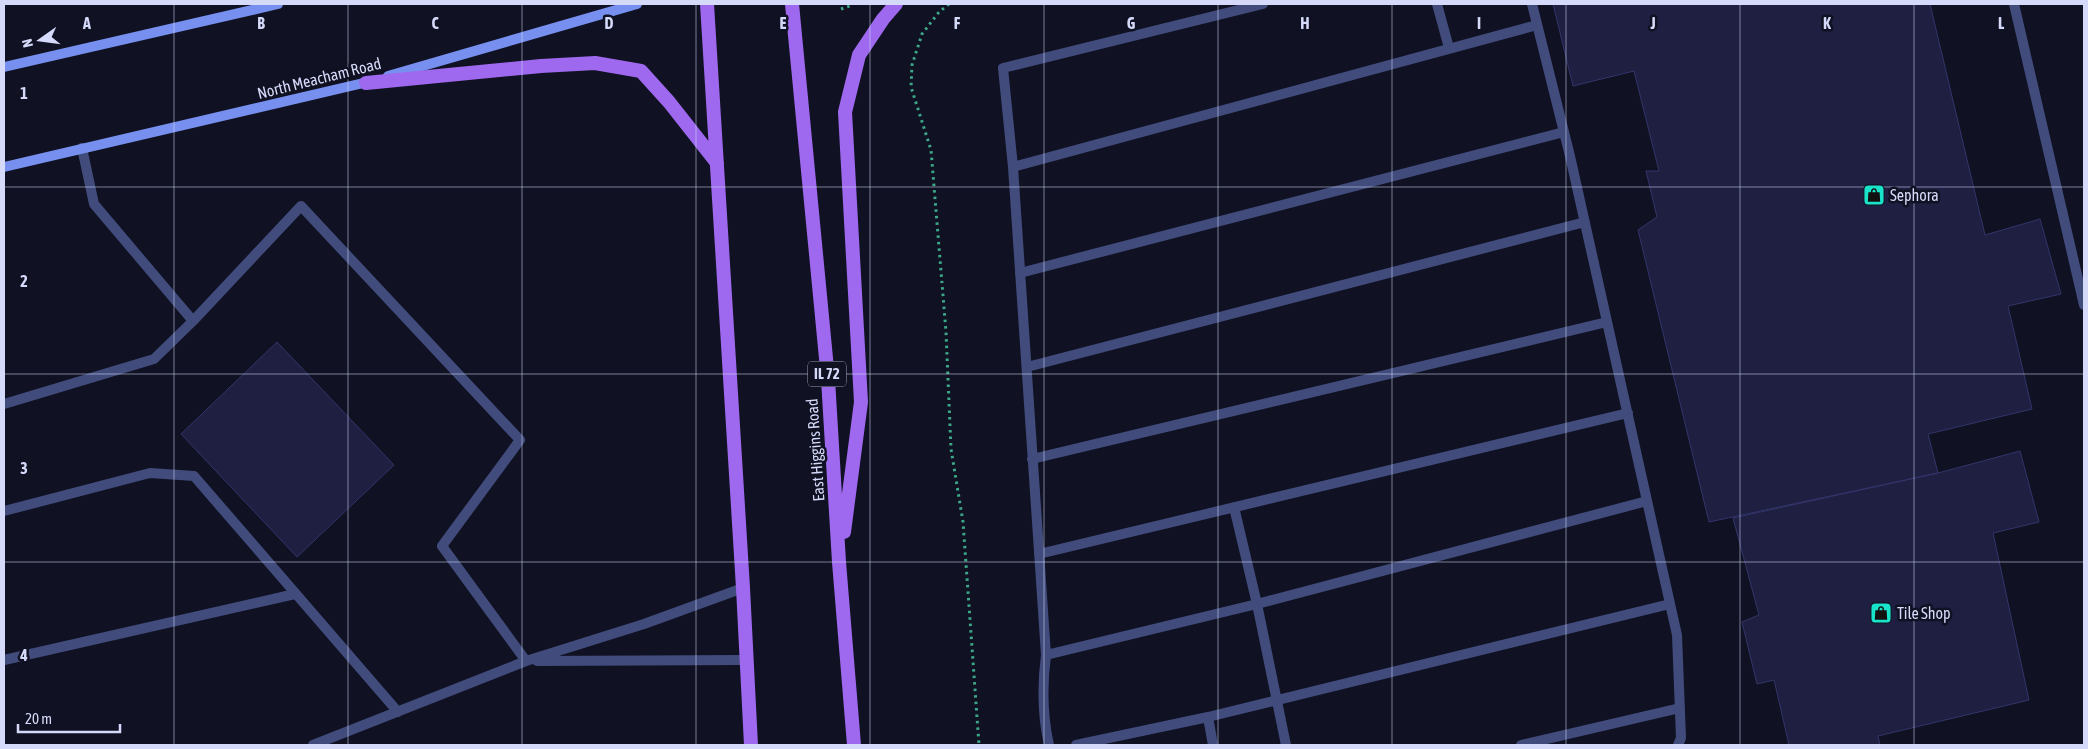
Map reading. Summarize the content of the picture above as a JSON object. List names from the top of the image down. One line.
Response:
{"streets":{"main road":["North Meacham Road","IL 72","East Higgins Road"]},"places":{"shop":["Sephora","Tile Shop"]},"scale_bar":"20 m","north":"left","grid":{"columns":["A","B","C","D","E","F","G","H","I","J","K","L"],"rows":["1","2","3","4"]}}
